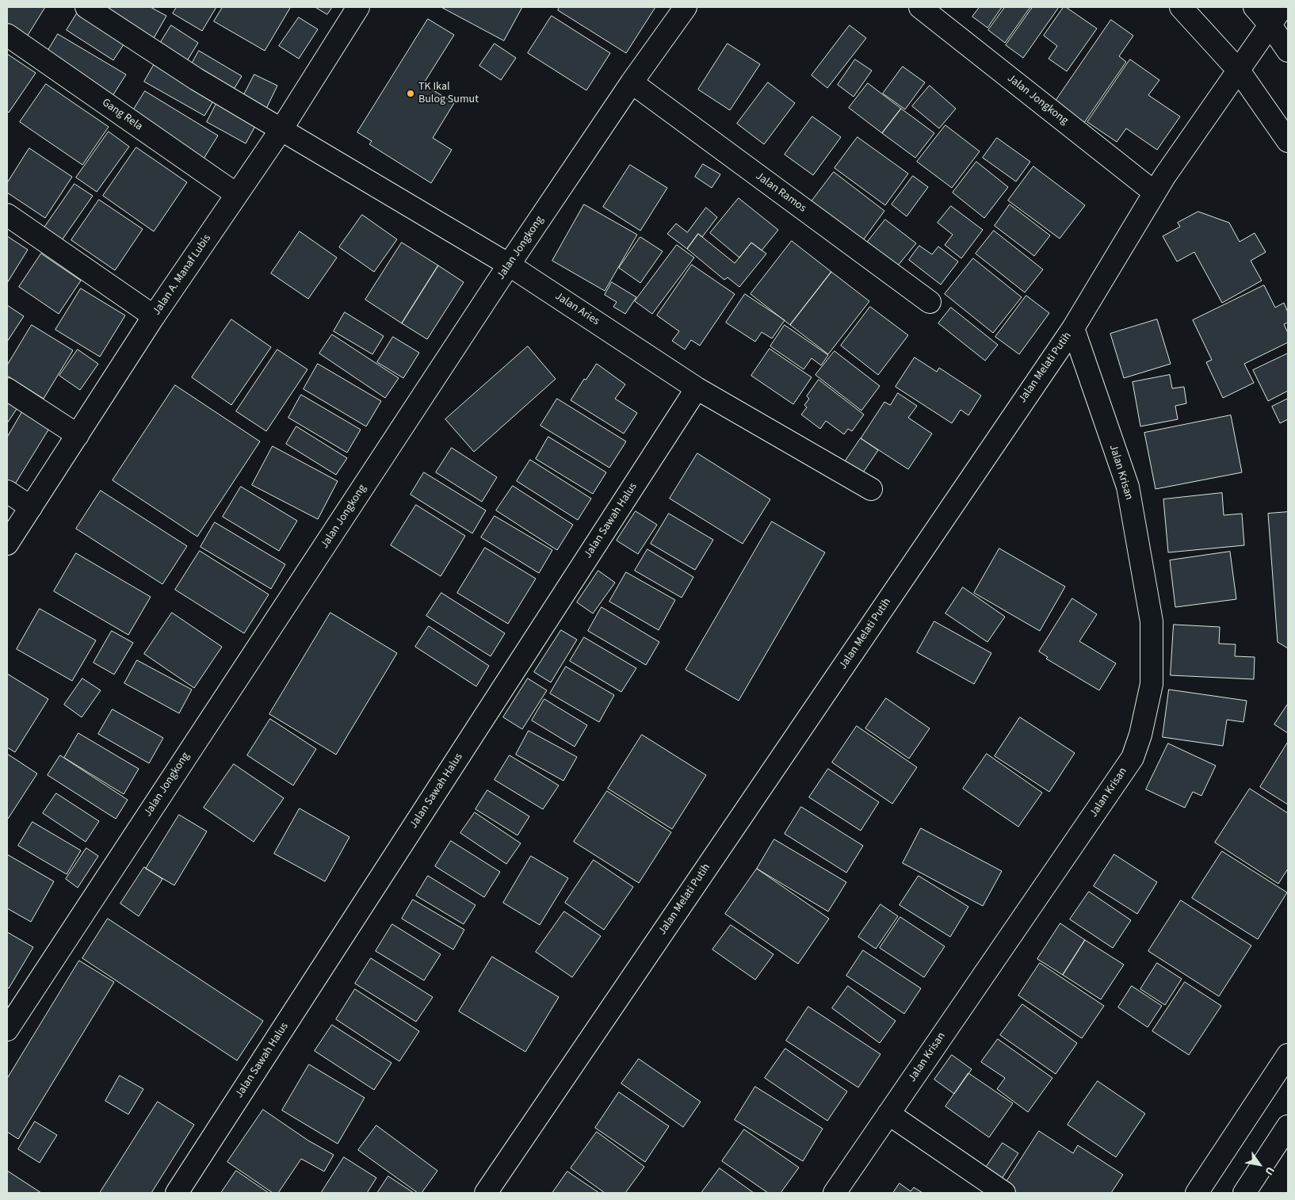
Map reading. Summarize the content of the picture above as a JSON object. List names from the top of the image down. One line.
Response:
{"streets":{"street":["Jalan Jongkong","Gang Rela","Jalan Ramos","Jalan A. Manaf Lubis","Jalan Aries","Jalan Melati Putih","Jalan Krisan","Jalan Sawah Halus"]},"crossings":[["Jalan Jongkong","Jalan Ramos"],["Jalan Jongkong","Jalan Aries"],["Jalan Jongkong","Jalan Melati Putih"],["Gang Rela","Jalan A. Manaf Lubis"],["Jalan A. Manaf Lubis","Jalan Aries"],["Jalan Aries","Jalan Sawah Halus"],["Jalan Melati Putih","Jalan Krisan"]],"places":["TK Ikal Bulog Sumut"],"north":"bottom right"}
